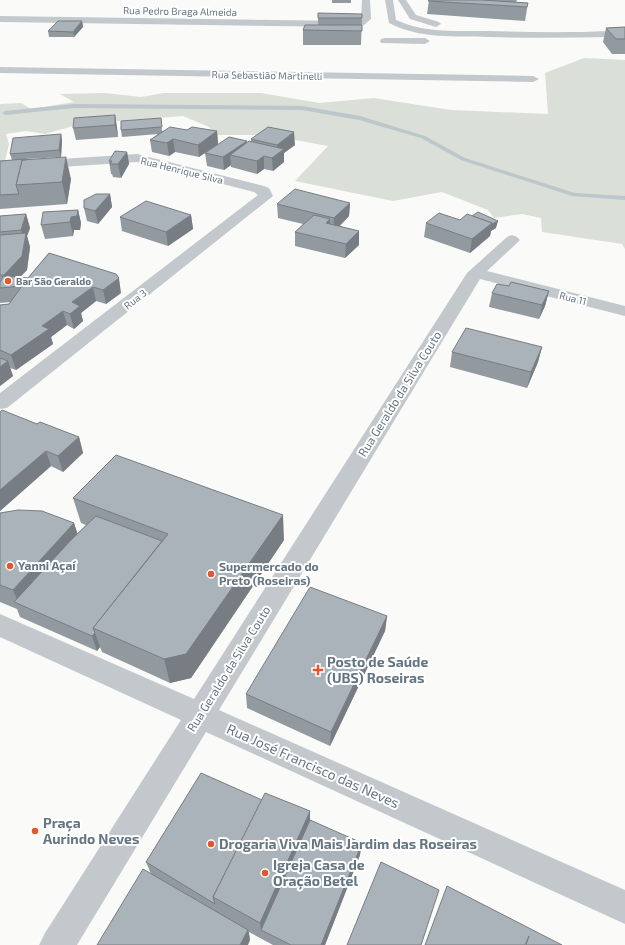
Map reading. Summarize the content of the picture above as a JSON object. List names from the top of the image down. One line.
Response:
{"streets":{"street":["Rua Pedro Braga Almeida","Rua Sebastião Martinelli","Rua Henrique Silva","Rua 11","Rua 3","Rua Geraldo da Silva Couto","Rua José Francisco das Neves"]},"crossings":[["Rua Henrique Silva","Rua 3"],["Rua 11","Rua Geraldo da Silva Couto"],["Rua Geraldo da Silva Couto","Rua José Francisco das Neves"]],"places":{"other":["Bar São Geraldo","Yanni Açaí","Supermercado do Preto (Roseiras)","Praça Aurindo Neves","Drogaria Viva Mais Jardim das Roseiras","Igreja Casa de Oração Betel"],"health":["Posto de Saúde (UBS) Roseiras"]}}
